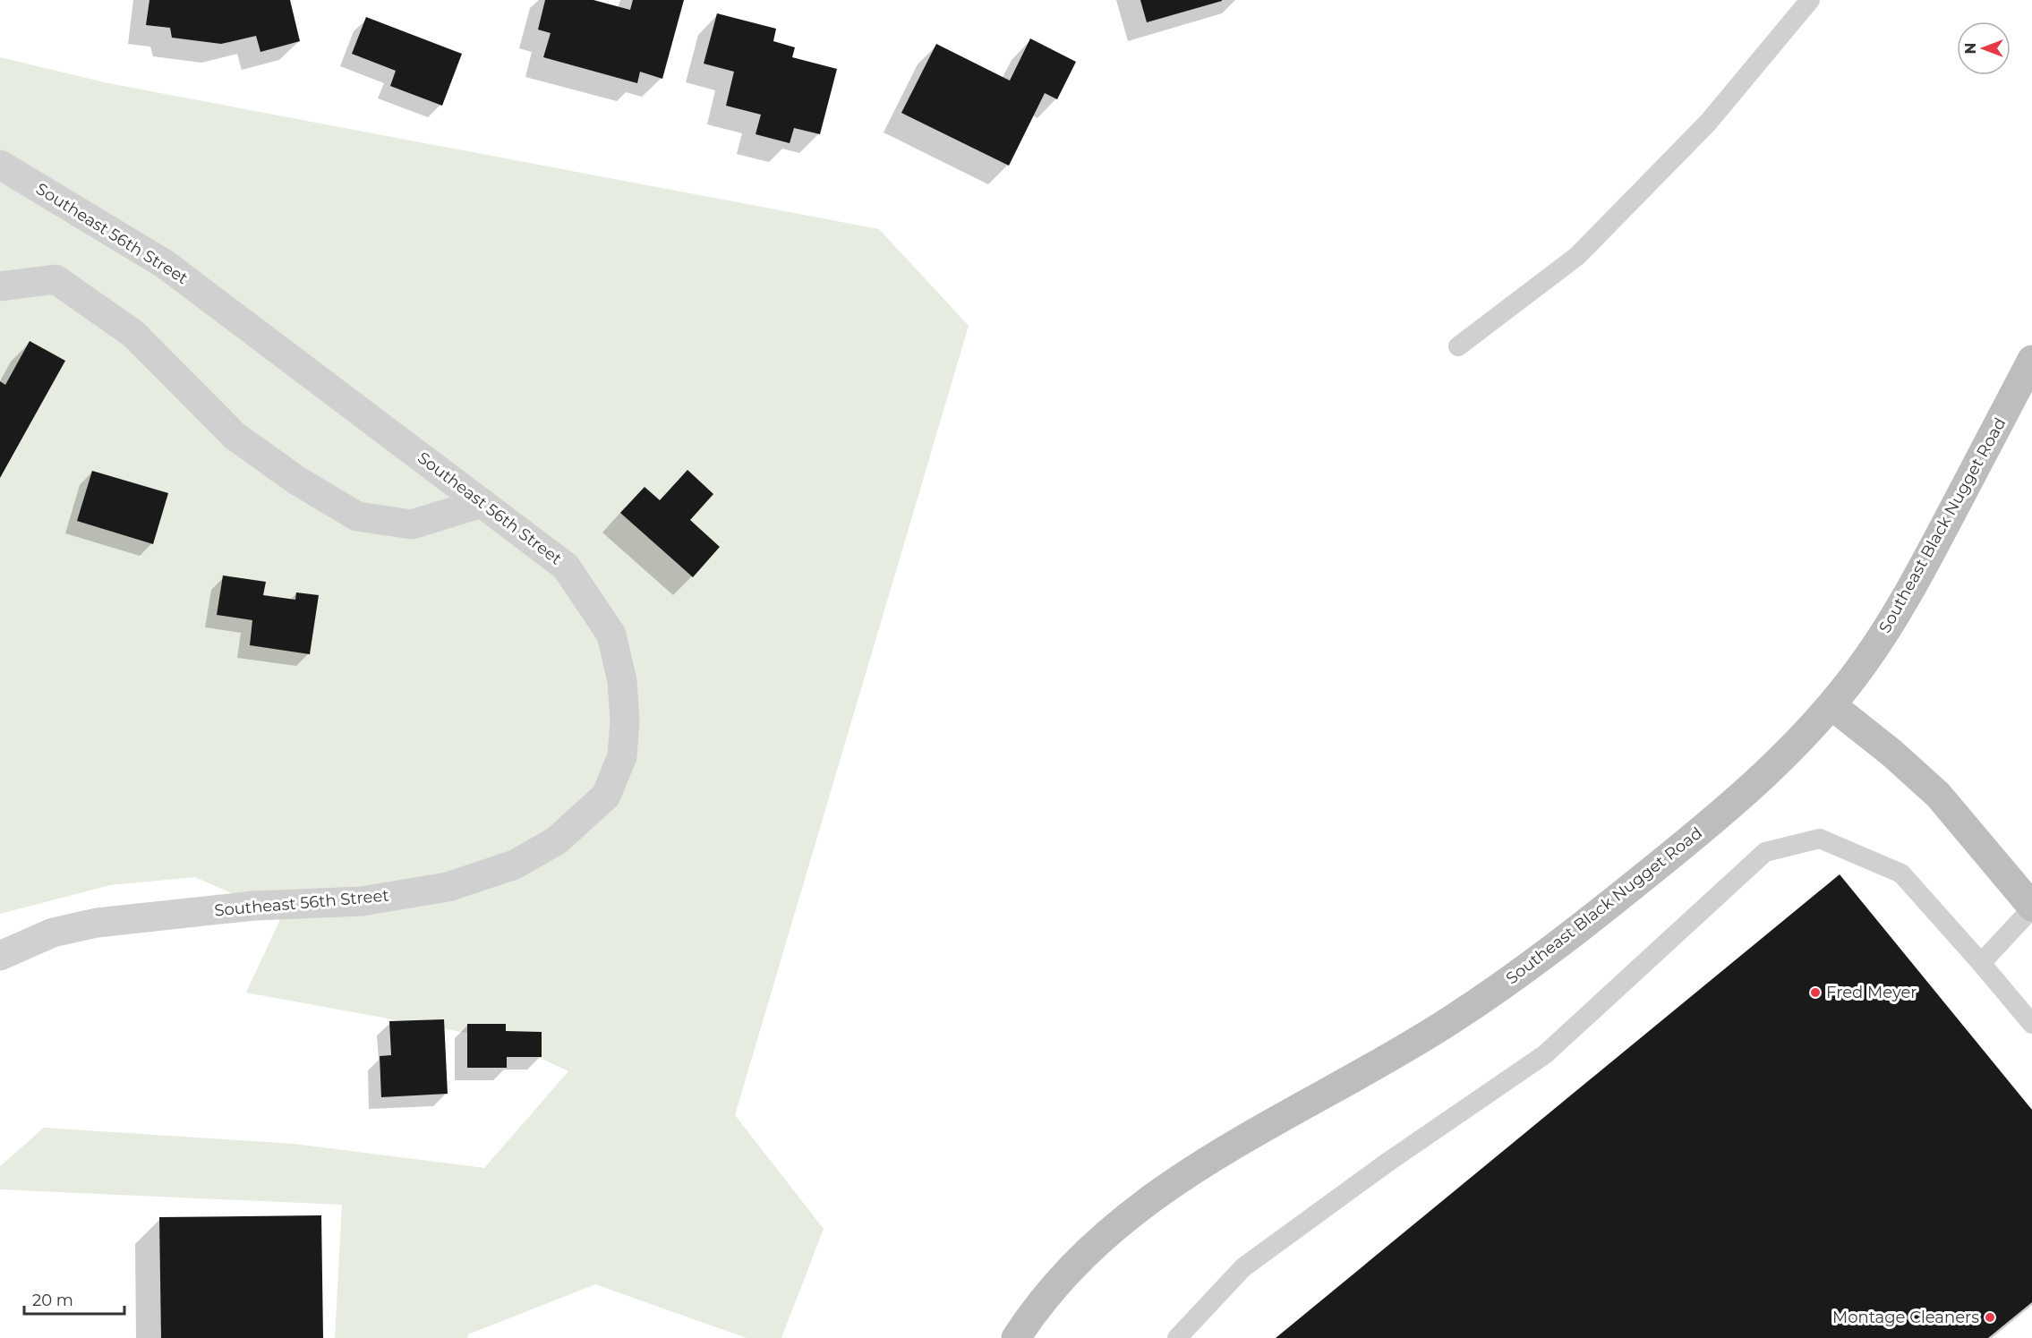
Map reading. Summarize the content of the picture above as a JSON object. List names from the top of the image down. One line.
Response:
{"streets":{"street":["Southeast 56th Street","Southeast Black Nugget Road"]},"places":["Fred Meyer","Montage Cleaners"],"scale_bar":"20 m","north":"left"}
